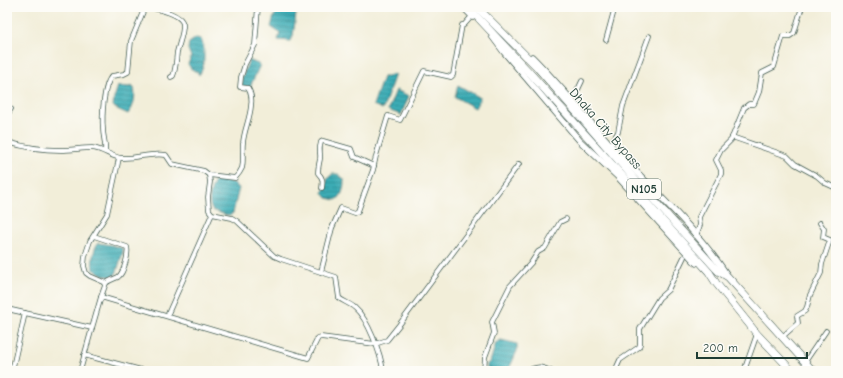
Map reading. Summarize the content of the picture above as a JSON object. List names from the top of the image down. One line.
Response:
{"streets":{"highway":["Dhaka City Bypass","N105"]},"scale_bar":"200 m"}
